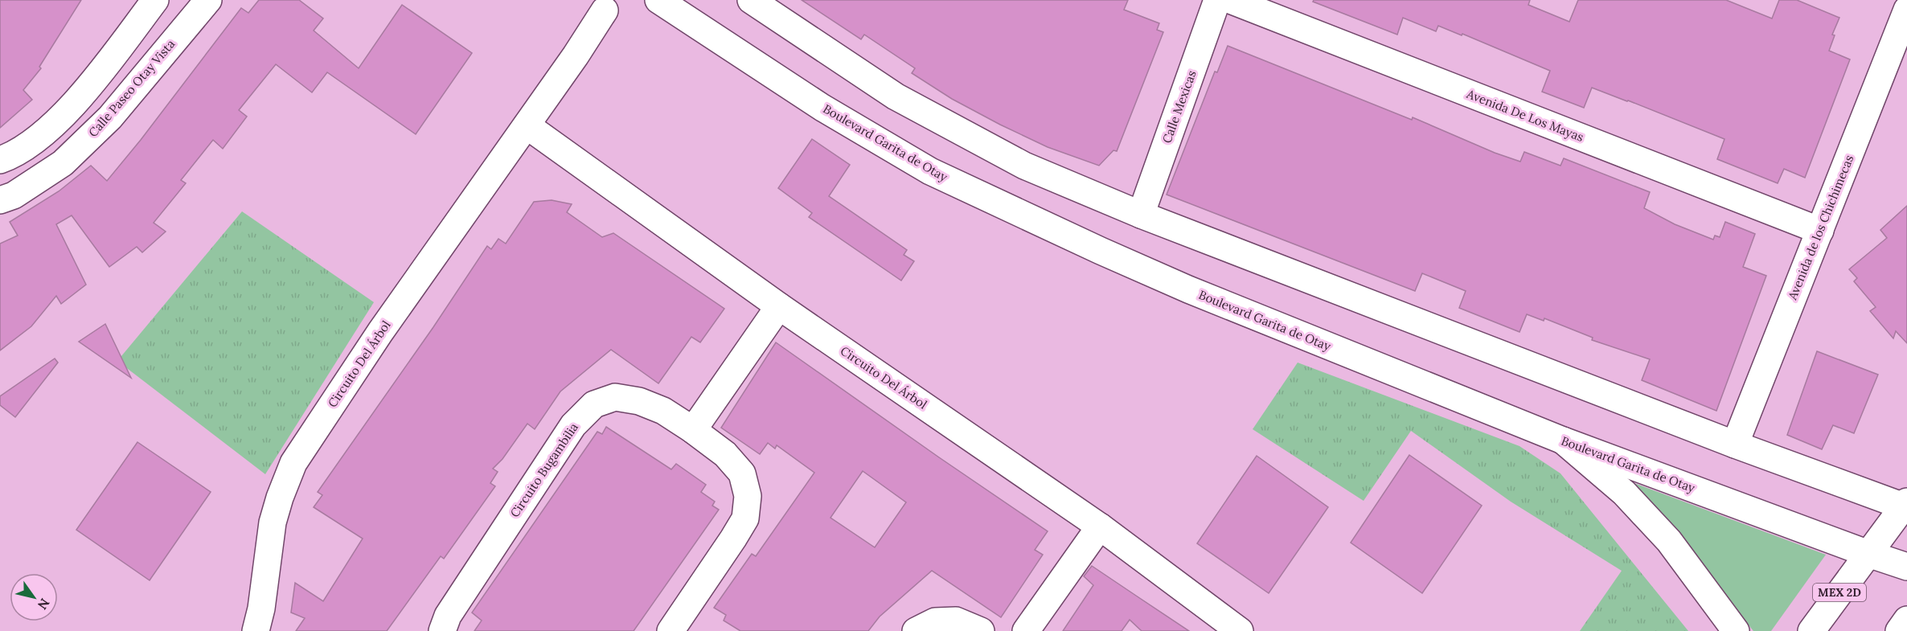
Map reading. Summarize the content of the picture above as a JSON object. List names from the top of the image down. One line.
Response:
{"streets":{"main road":["Calle Paseo Otay Vista","Calle Mexicas","Avenida De Los Mayas","Boulevard Garita de Otay","Avenida de los Chichimecas","Circuito Del Árbol","Circuito Bugambilia","MEX 2D"]},"crossings":[["Avenida De Los Mayas","Avenida de los Chichimecas"],["Boulevard Garita de Otay","MEX 2D"]],"north":"bottom right"}
